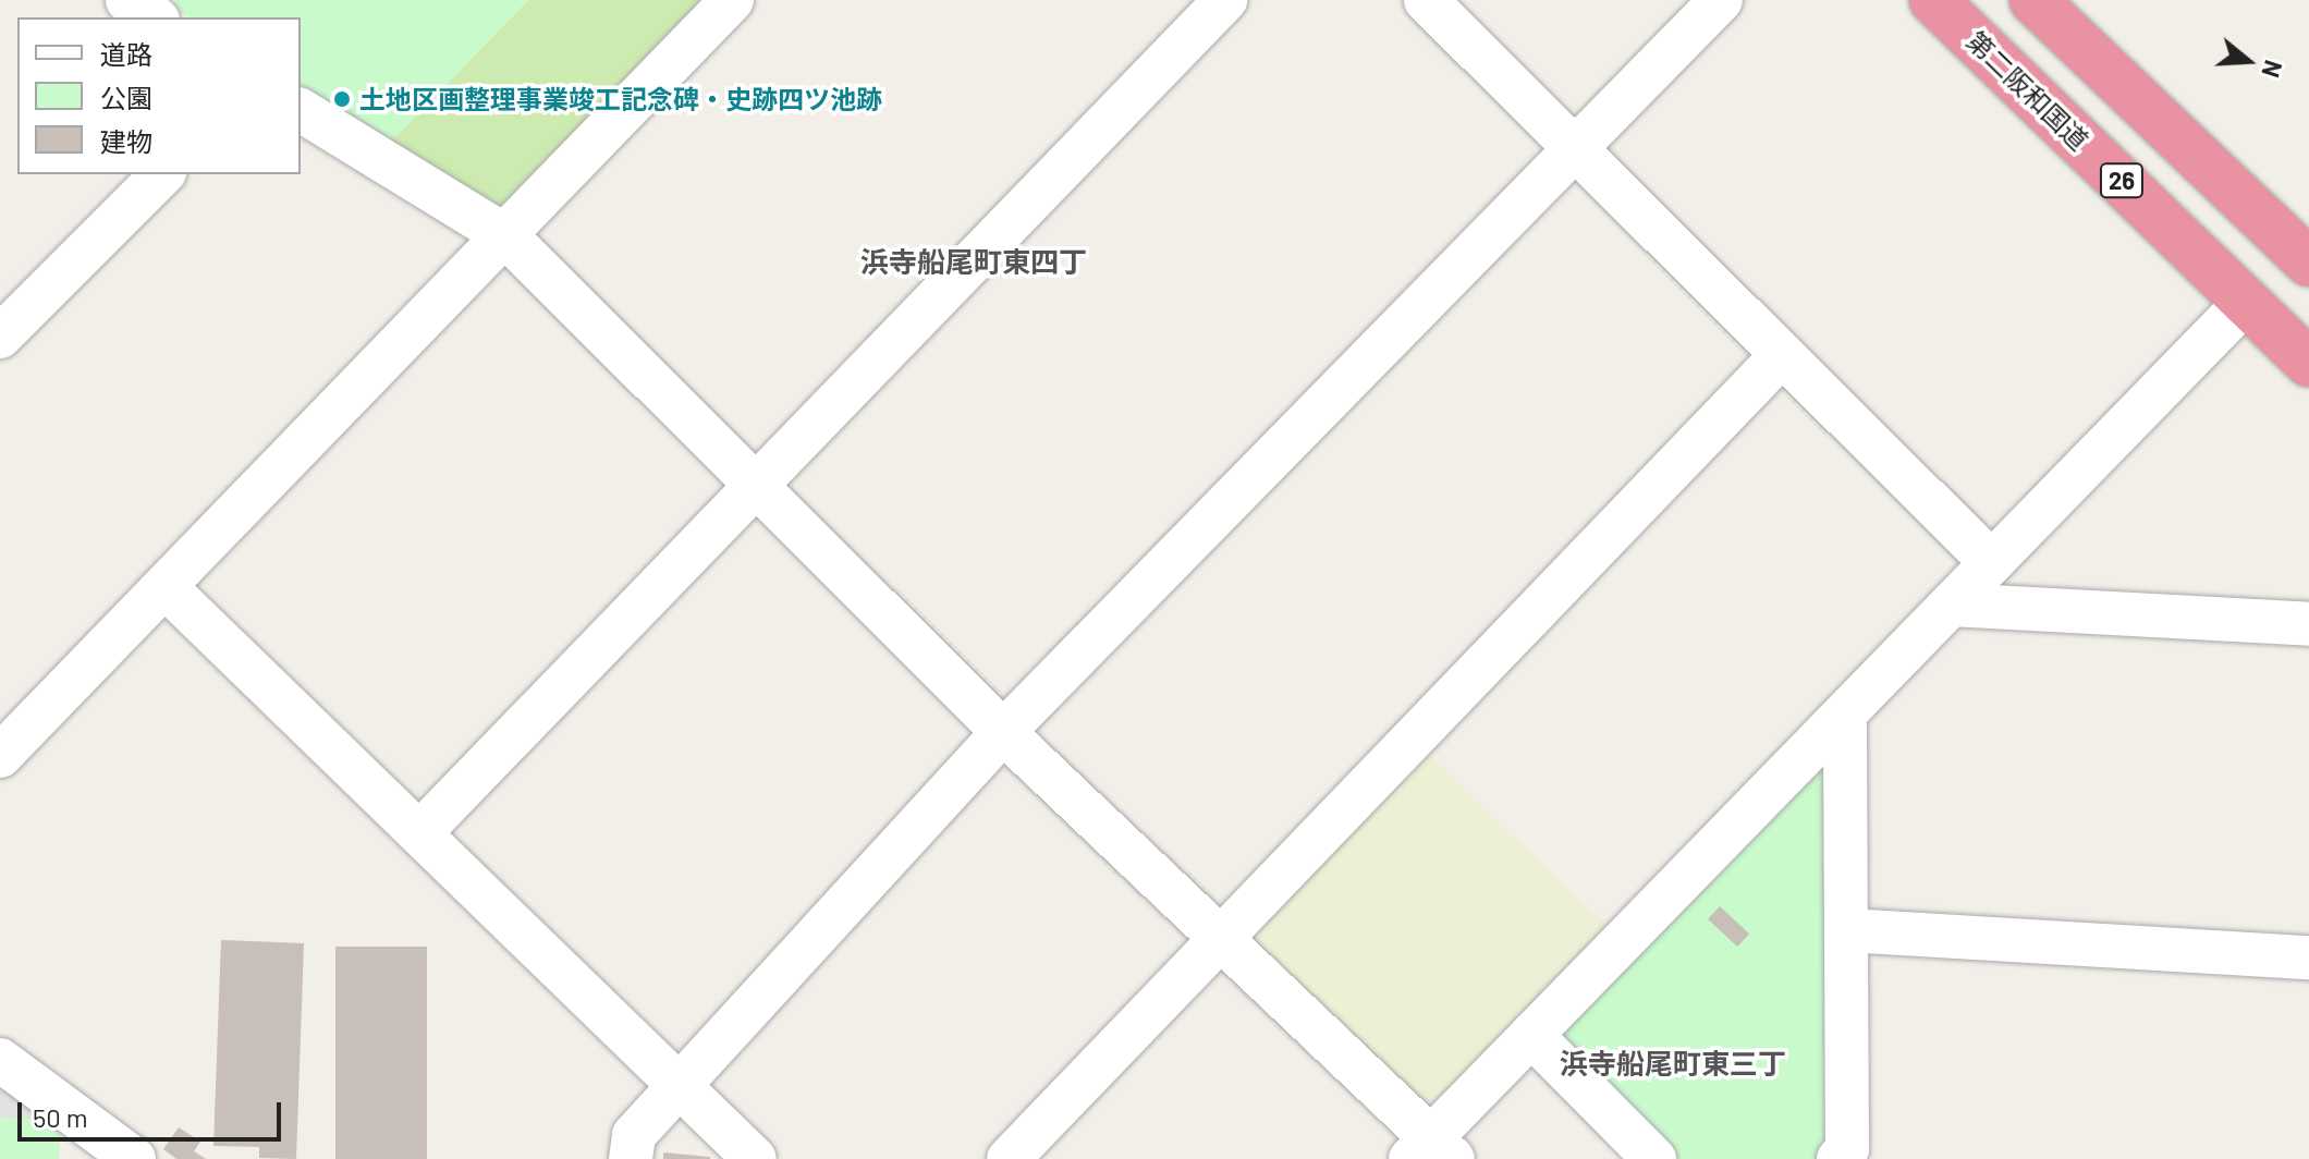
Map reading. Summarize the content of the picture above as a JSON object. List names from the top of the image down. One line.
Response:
{"streets":{"highway":["第二阪和国道","26"]},"districts":["浜寺船尾町東四丁","浜寺船尾町東三丁"],"places":["土地区画整理事業竣工記念碑・史跡四ツ池跡"],"legend":["道路","公園","建物"],"scale_bar":"50 m","north":"right"}
